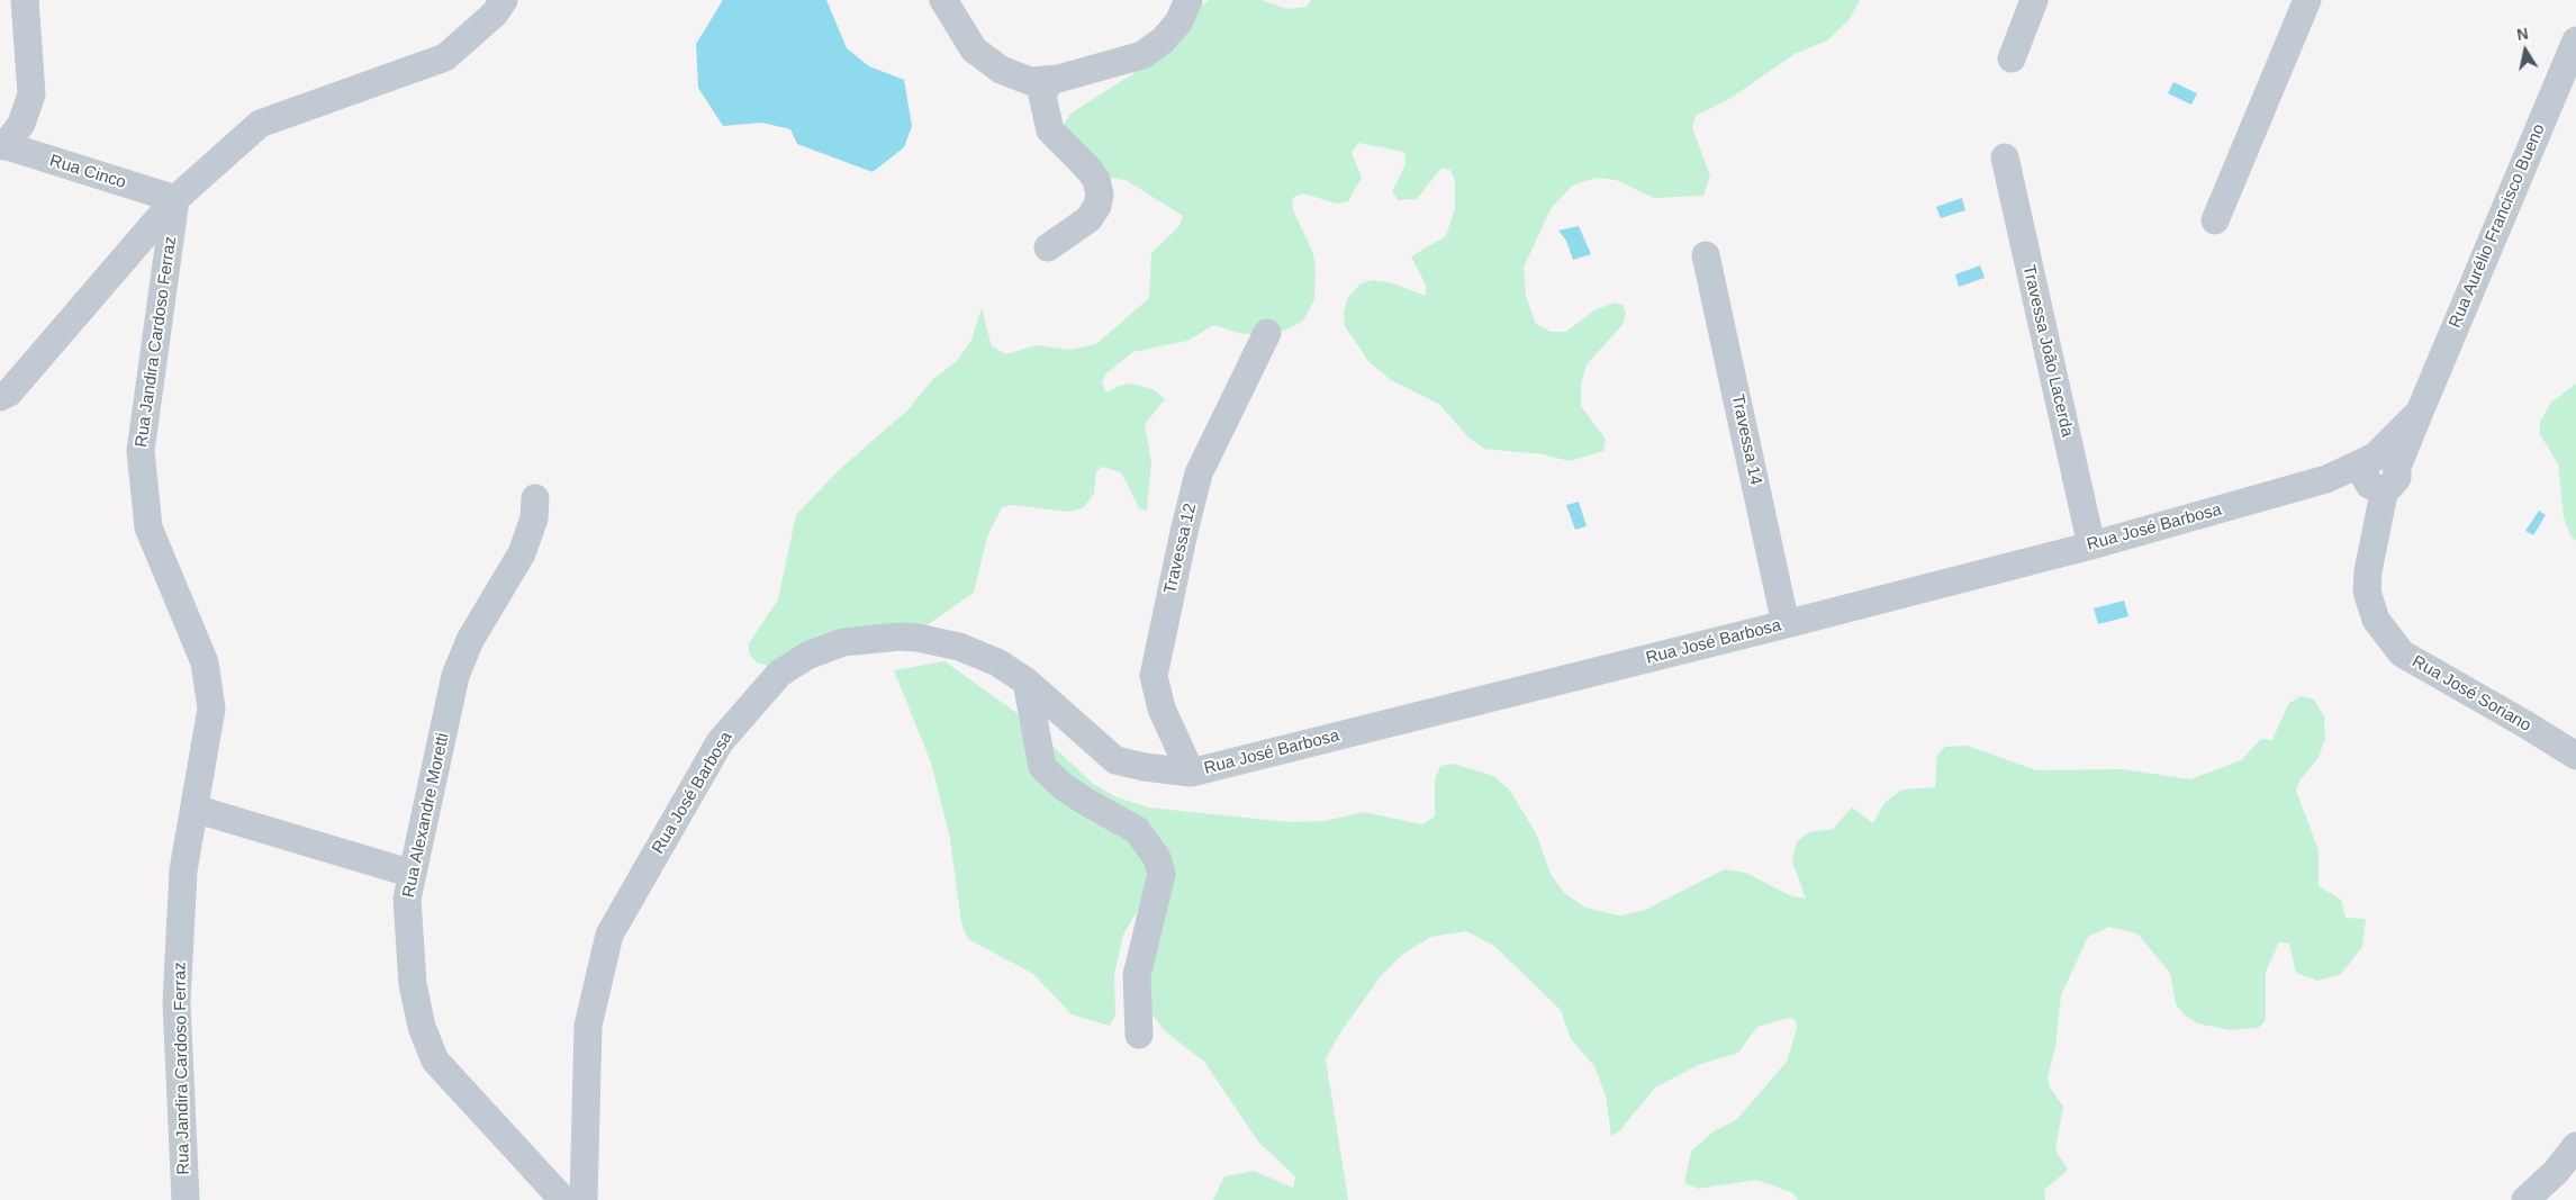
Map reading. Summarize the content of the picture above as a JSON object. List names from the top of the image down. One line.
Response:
{"streets":{"street":["Rua Cinco","Rua Aurélio Francisco Bueno","Rua Jandira Cardoso Ferraz","Travessa João Lacerda","Travessa 14","Rua José Barbosa","Travessa 12","Rua José Soriano","Rua Alexandre Moretti"]},"crossings":[["Rua Cinco","Rua Jandira Cardoso Ferraz"],["Rua Aurélio Francisco Bueno","Rua José Barbosa"],["Rua Aurélio Francisco Bueno","Rua José Soriano"],["Travessa João Lacerda","Rua José Barbosa"],["Travessa 14","Rua José Barbosa"],["Rua José Barbosa","Travessa 12"],["Rua José Barbosa","Rua José Soriano"]],"north":"top"}
